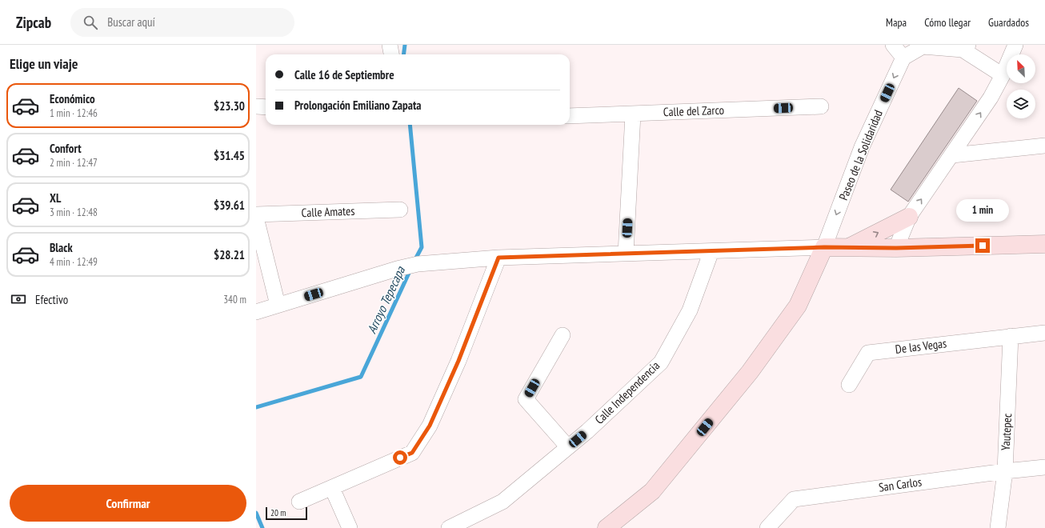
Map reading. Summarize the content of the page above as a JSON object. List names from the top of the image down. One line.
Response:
{"streets":{"street":["Calle del Zarco","Paseo de la Solidaridad","Calle Amates","De las Vegas","Calle Independencia","Yautepec","San Carlos"]},"crossings":[["De las Vegas","Yautepec"],["Yautepec","San Carlos"]],"water":["Arroyo Tepecapa"],"scale_bar":"20 m","north":"top left","page":{"header":"Zipcab","search":"Buscar aquí","nav":["Mapa","Cómo llegar","Guardados"],"heading":"Elige un viaje","banner":["Calle 16 de Septiembre","Prolongación Emiliano Zapata"],"list":[{"name":"Económico","note":"1 min · 12:46","value":"$23.30"},{"name":"Confort","note":"2 min · 12:47","value":"$31.45"},{"name":"XL","note":"3 min · 12:48","value":"$39.61"},{"name":"Black","note":"4 min · 12:49","value":"$28.21"}],"bubble":"1 min","pay":["Efectivo","340 m"],"buttons":"Confirmar","scale":"20 m"}}
